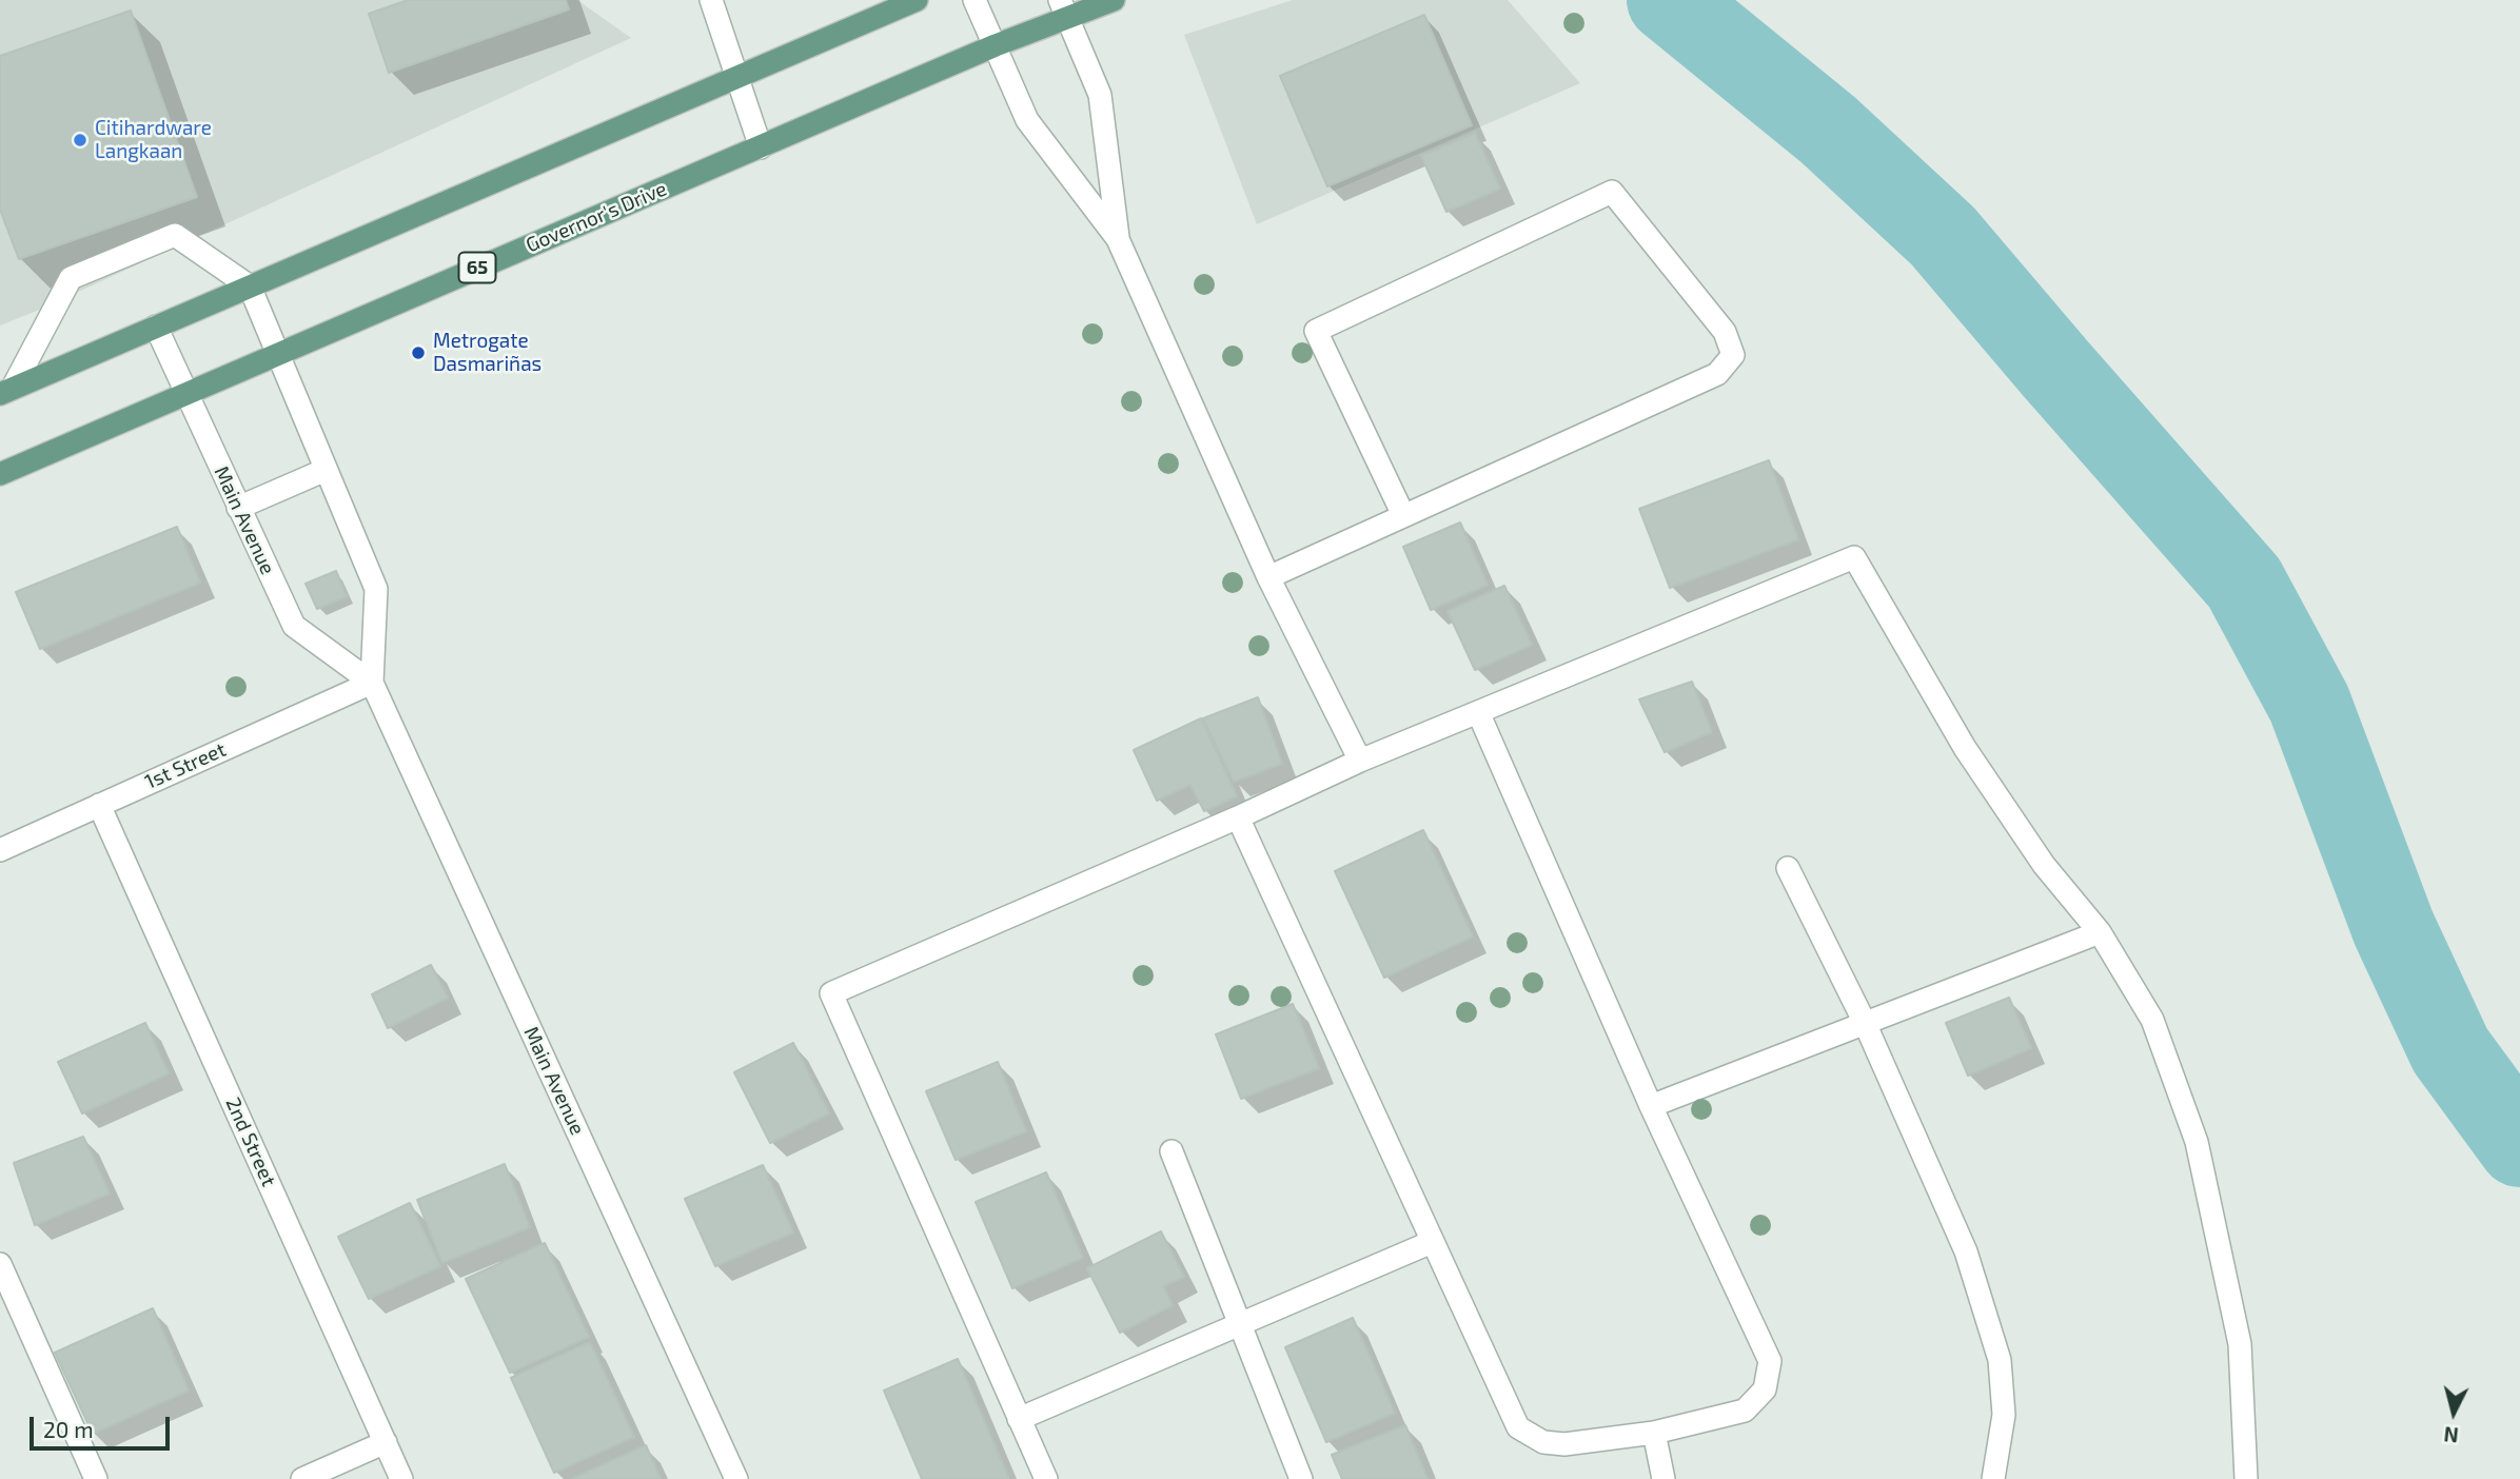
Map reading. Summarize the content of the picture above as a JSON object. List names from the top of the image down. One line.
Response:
{"streets":{"main road":["Governor's Drive","65"],"street":["Main Avenue","1st Street","2nd Street"]},"crossings":[["Governor's Drive","Main Avenue"],["Main Avenue","1st Street"],["1st Street","2nd Street"]],"places":["Citihardware Langkaan","Metrogate Dasmariñas"],"scale_bar":"20 m","north":"bottom"}
